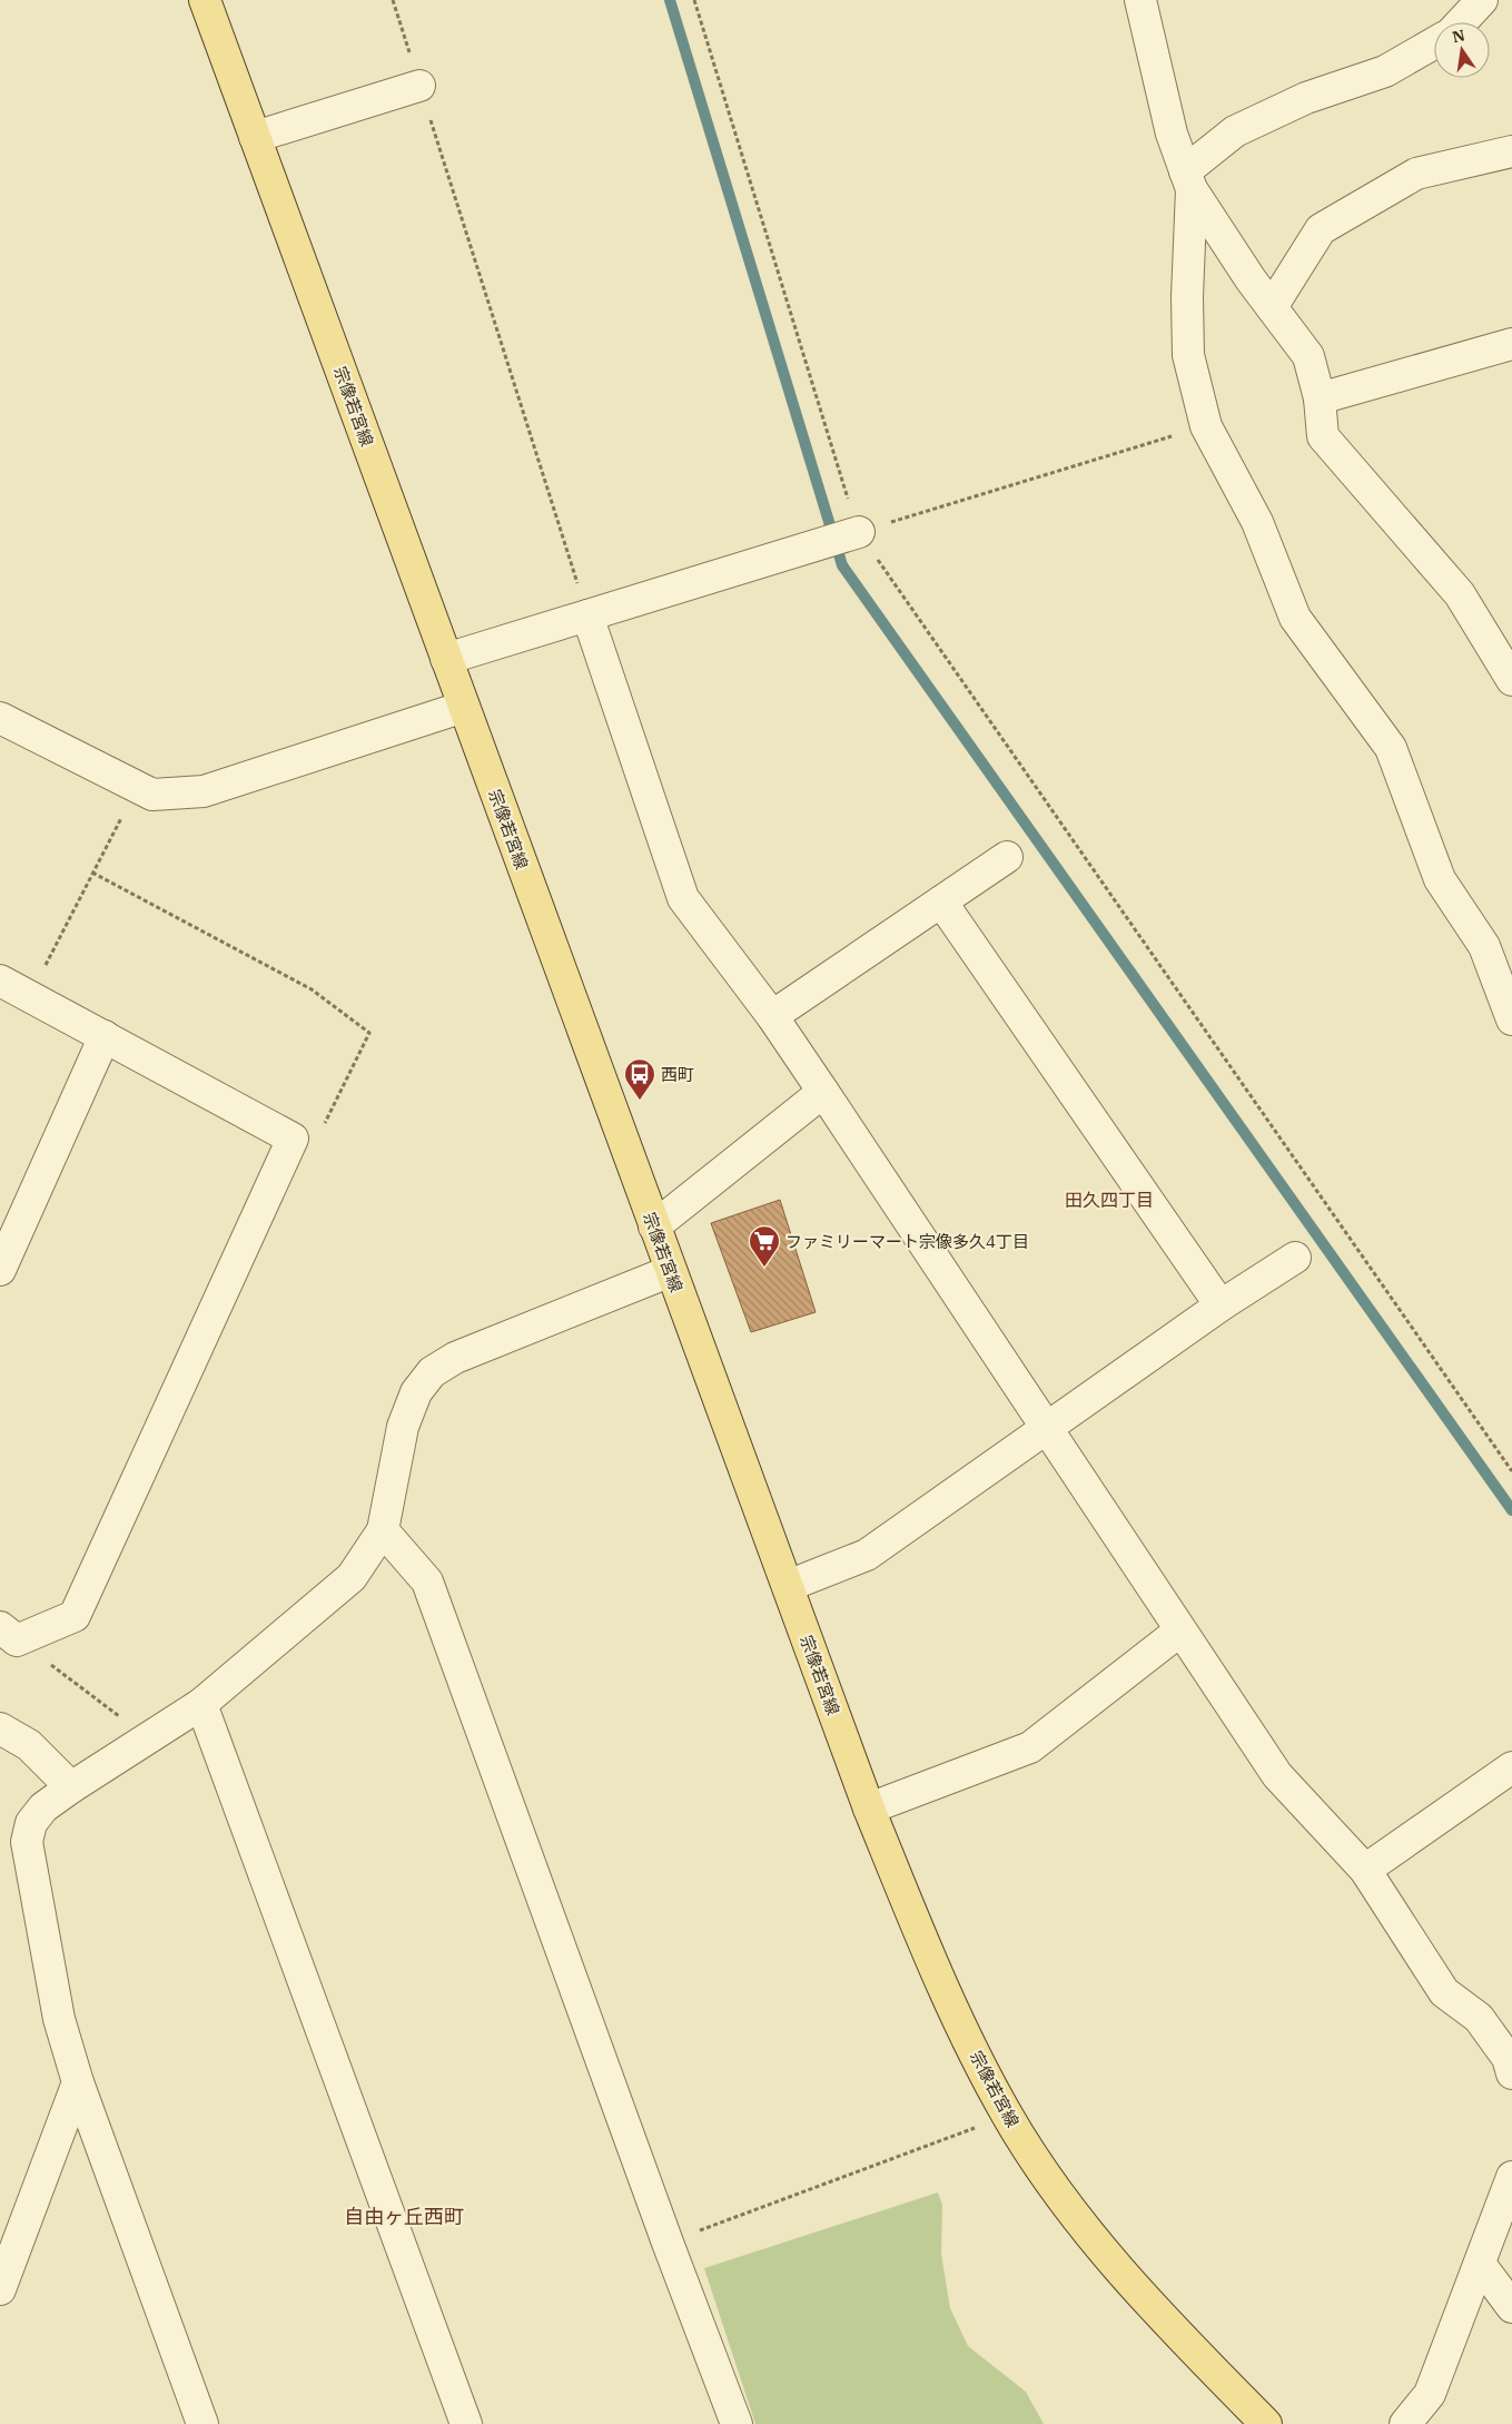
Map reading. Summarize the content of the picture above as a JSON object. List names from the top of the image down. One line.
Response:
{"streets":{"main road":["宗像若宮線"]},"districts":["田久四丁目","自由ヶ丘西町"],"places":{"bus stop":["西町"],"supermarket":["ファミリーマート宗像多久4丁目"]},"north":"top"}
